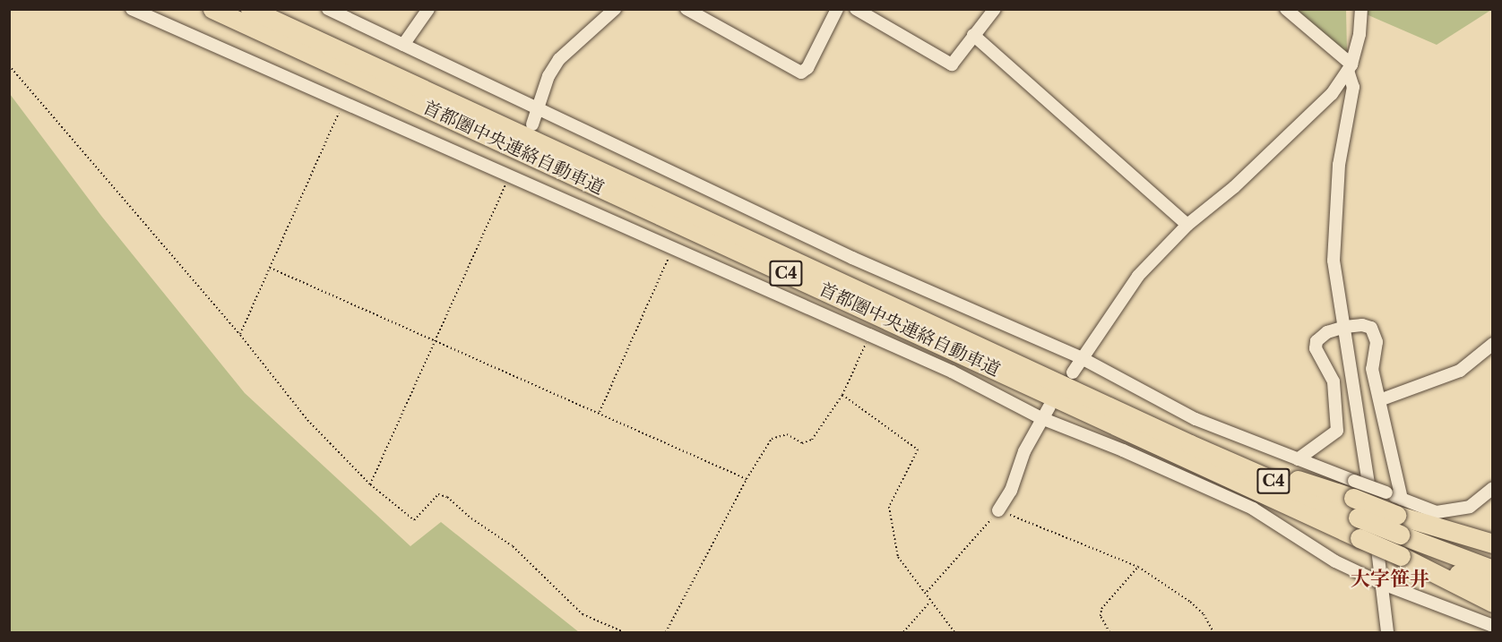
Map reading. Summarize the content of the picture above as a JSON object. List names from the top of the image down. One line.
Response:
{"streets":{"highway":["首都圏中央連絡自動車道","C4"]},"districts":["大字笹井"]}
